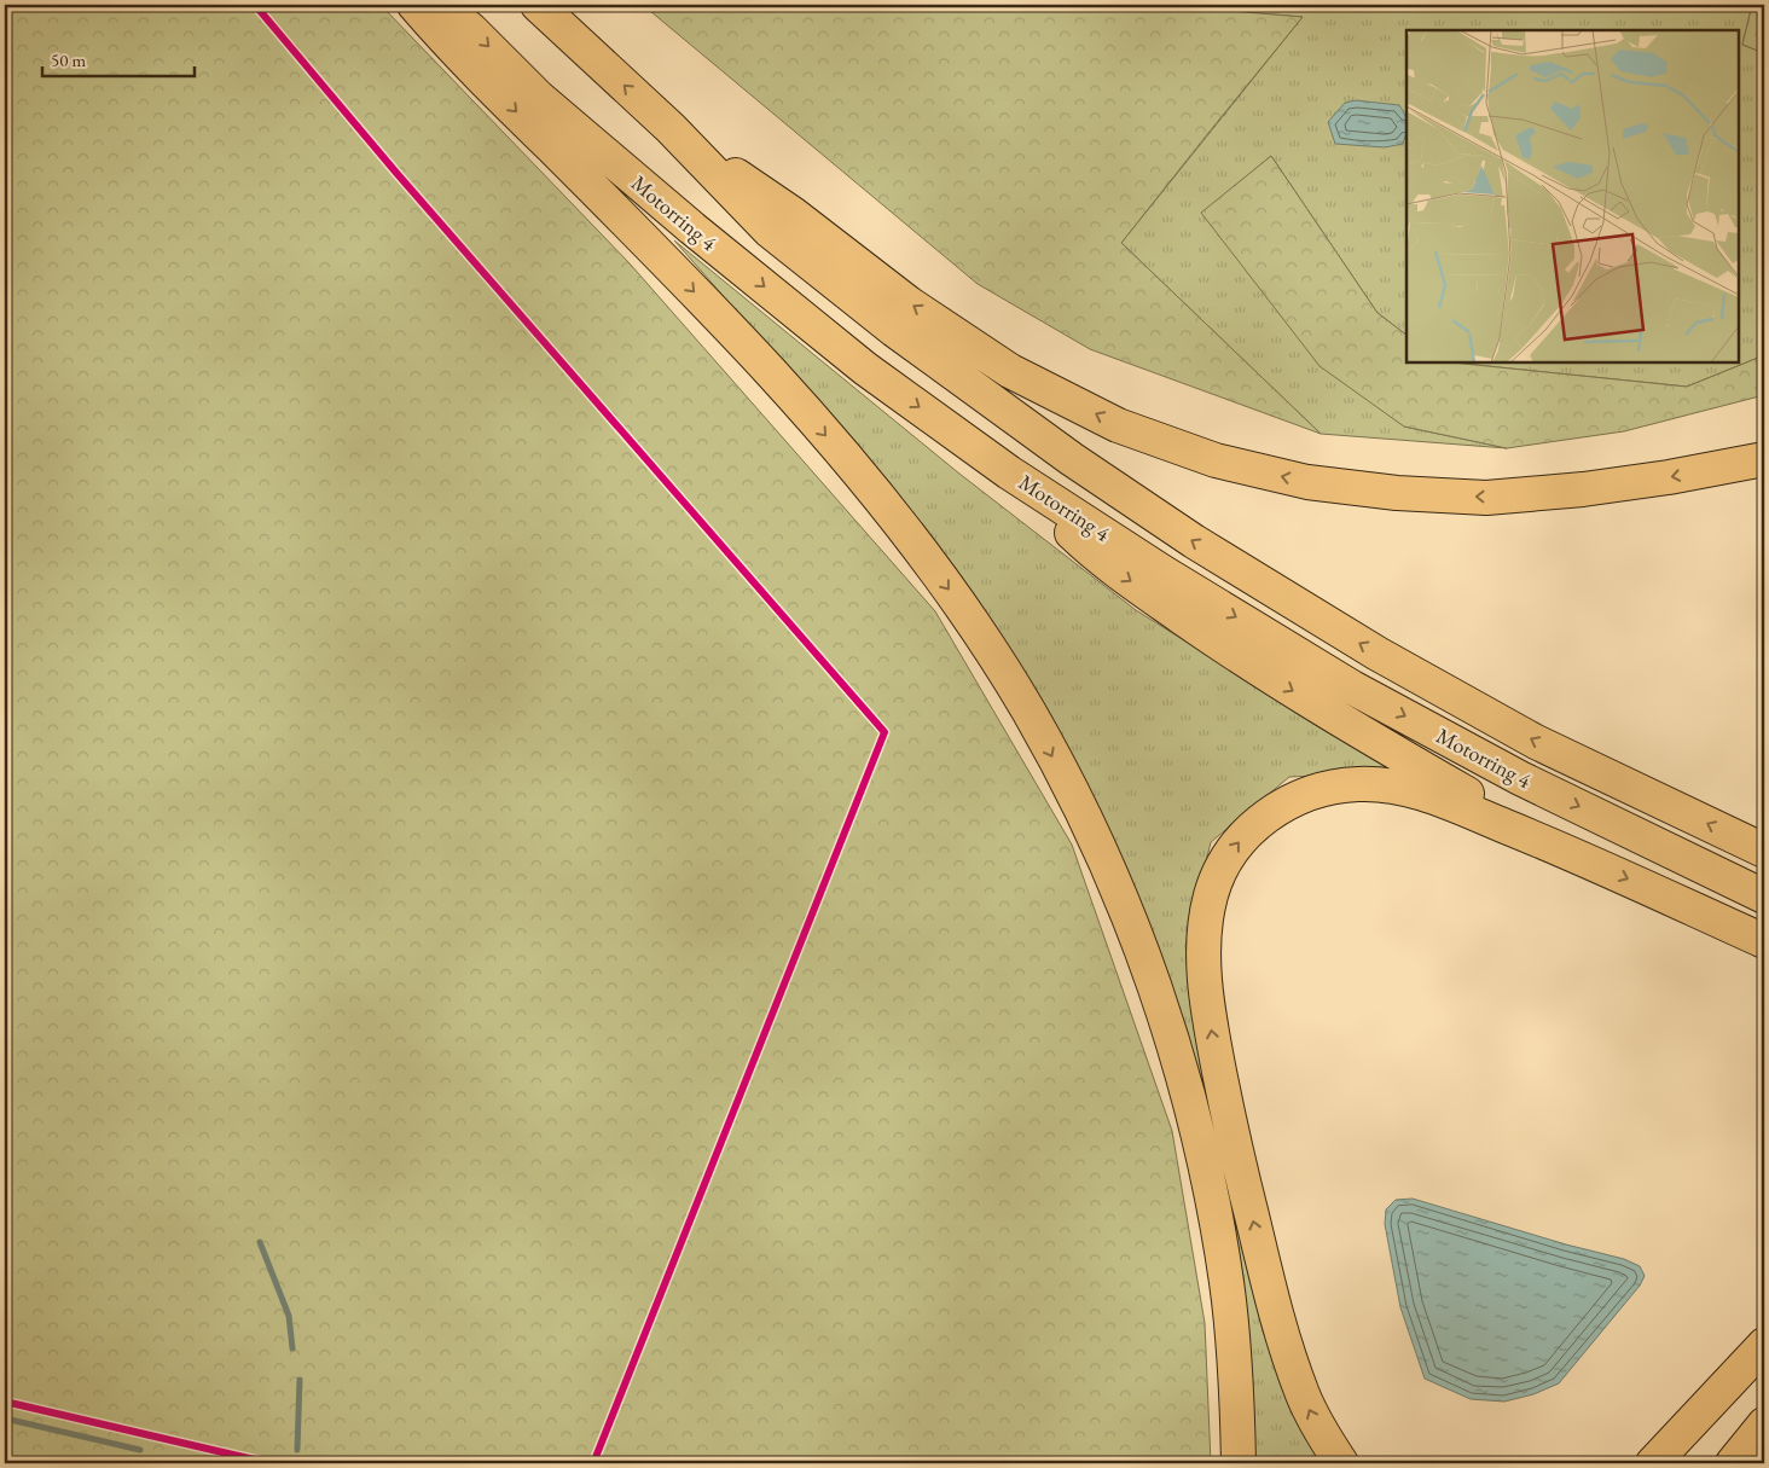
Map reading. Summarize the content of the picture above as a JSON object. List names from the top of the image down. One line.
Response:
{"streets":{"highway":["Motorring 4"]},"scale_bar":"50 m"}
